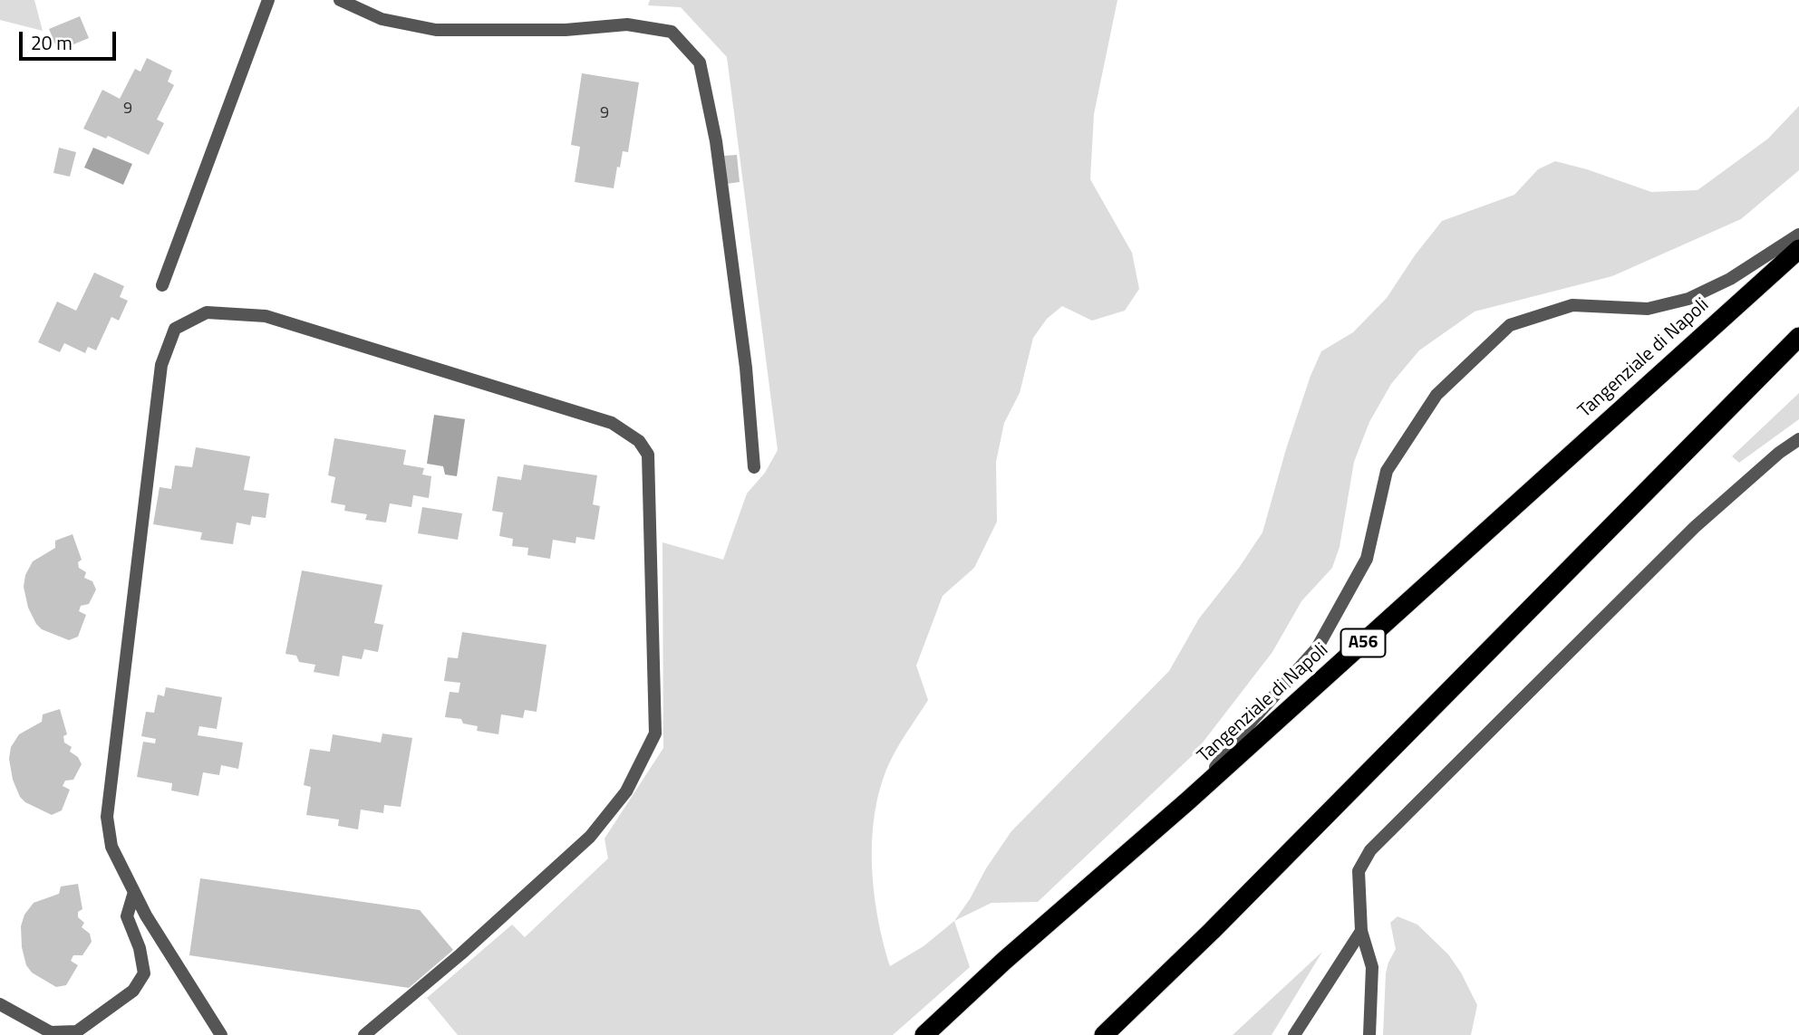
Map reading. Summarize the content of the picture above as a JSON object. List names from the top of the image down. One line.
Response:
{"streets":{"highway":["Tangenziale di Napoli","A56"]},"house_numbers":["9","9"],"scale_bar":"20 m"}
